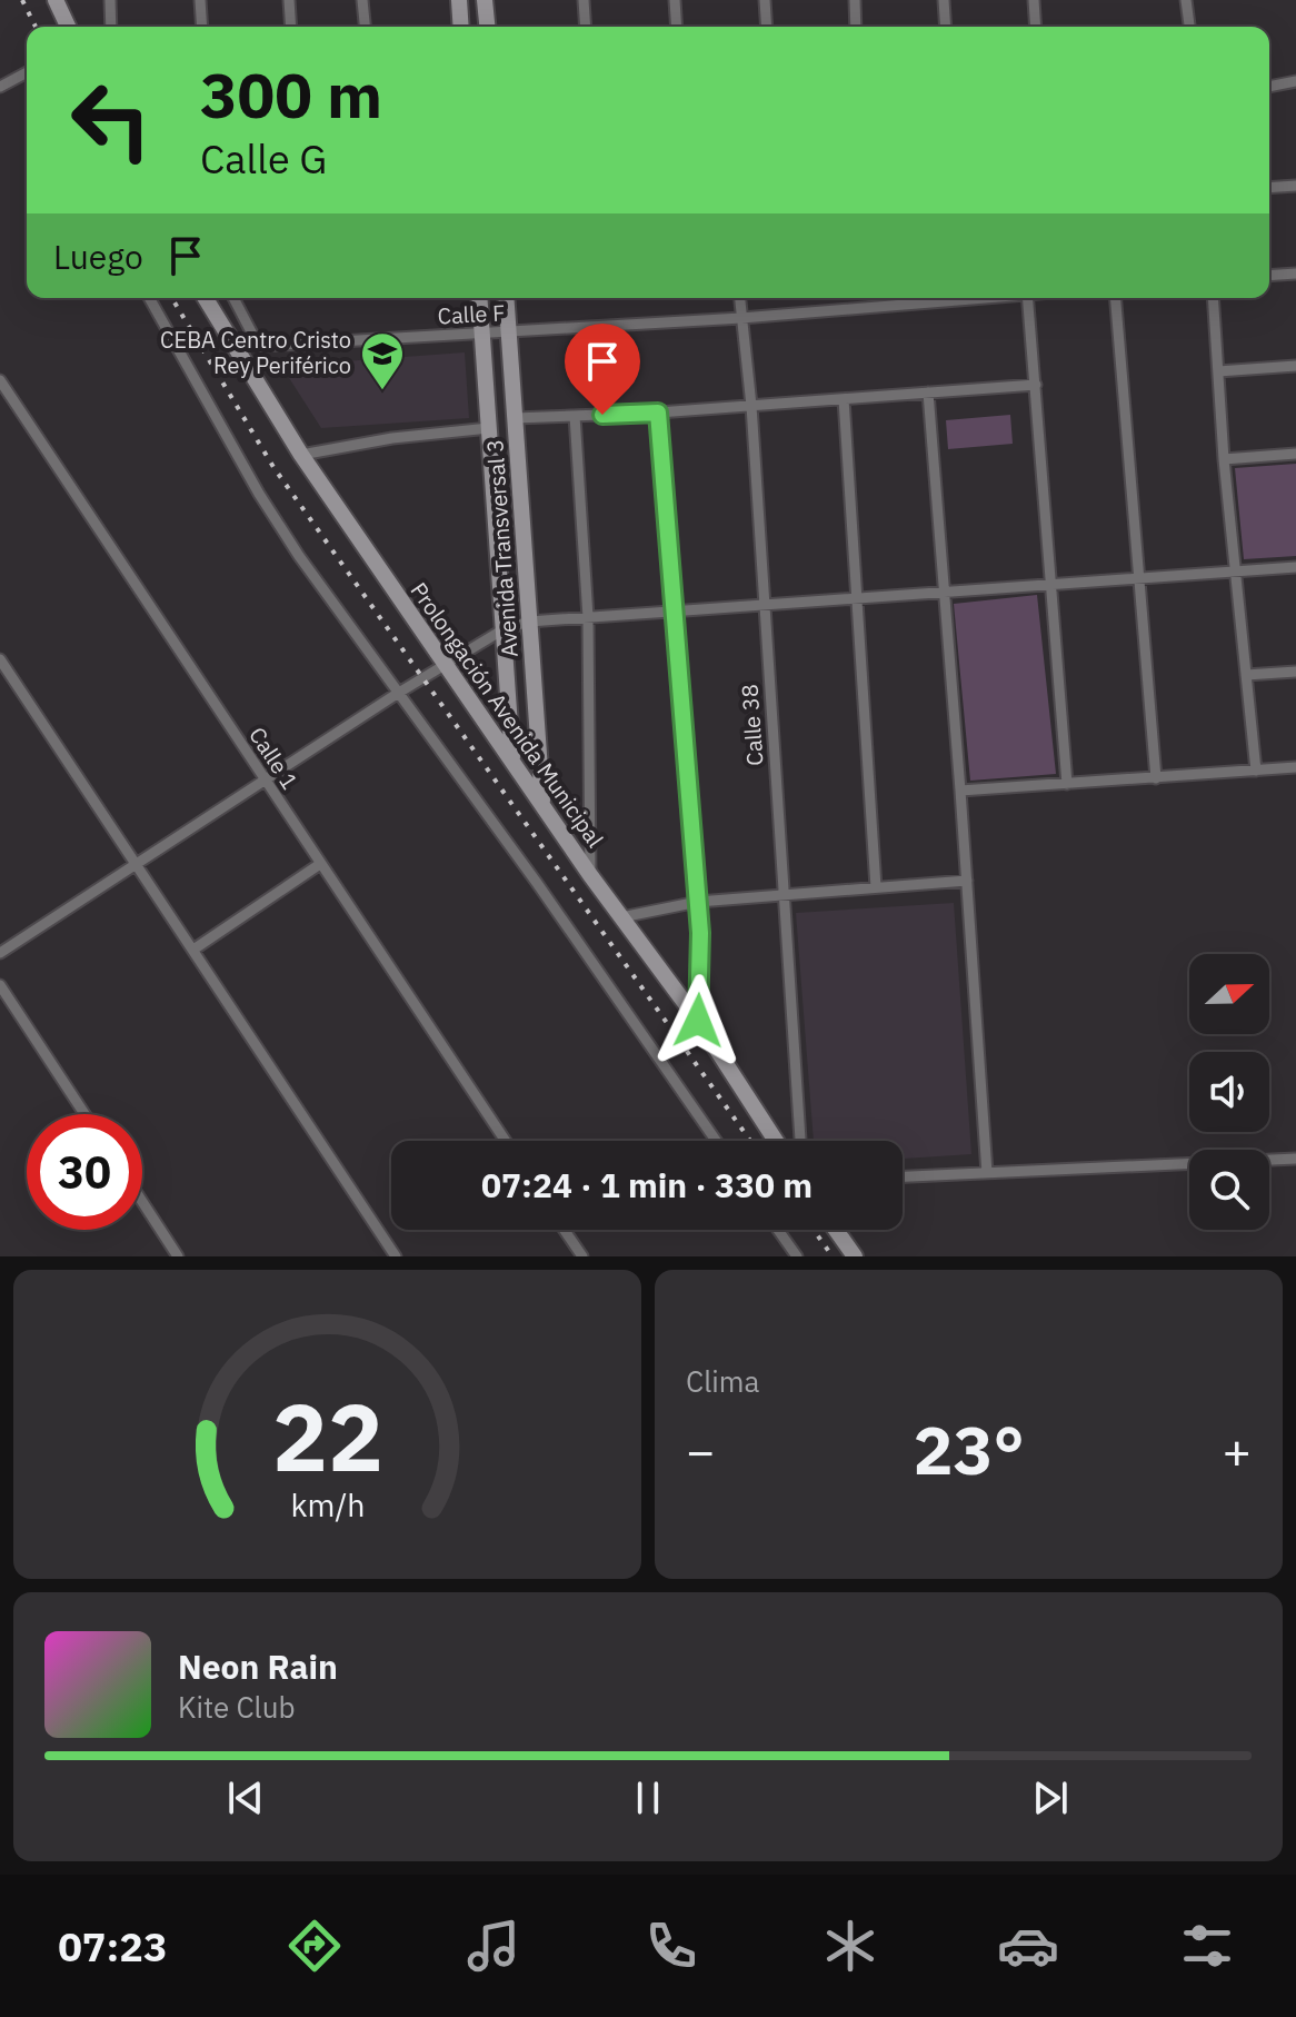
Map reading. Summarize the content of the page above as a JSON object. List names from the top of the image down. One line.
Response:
{"streets":{"main road":["Avenida Transversal 3","Prolongación Avenida Municipal"],"street":["Calle F","Calle 38","Calle 1"]},"crossings":[["Calle F","Avenida Transversal 3"],["Calle F","Calle 38"],["Avenida Transversal 3","Prolongación Avenida Municipal"]],"places":{"school or university":["CEBA Centro Cristo Rey Periférico"]},"north":"right","page":{"turn":["300 m","Calle G"],"then":"Luego","limit":"30","trip":"07:24 · 1 min · 330 m","tile":"Clima","heat":["−","23°","+"],"song":["Neon Rain","Kite Club"],"tabs":"07:23","gauge":["22","km/h"]}}
